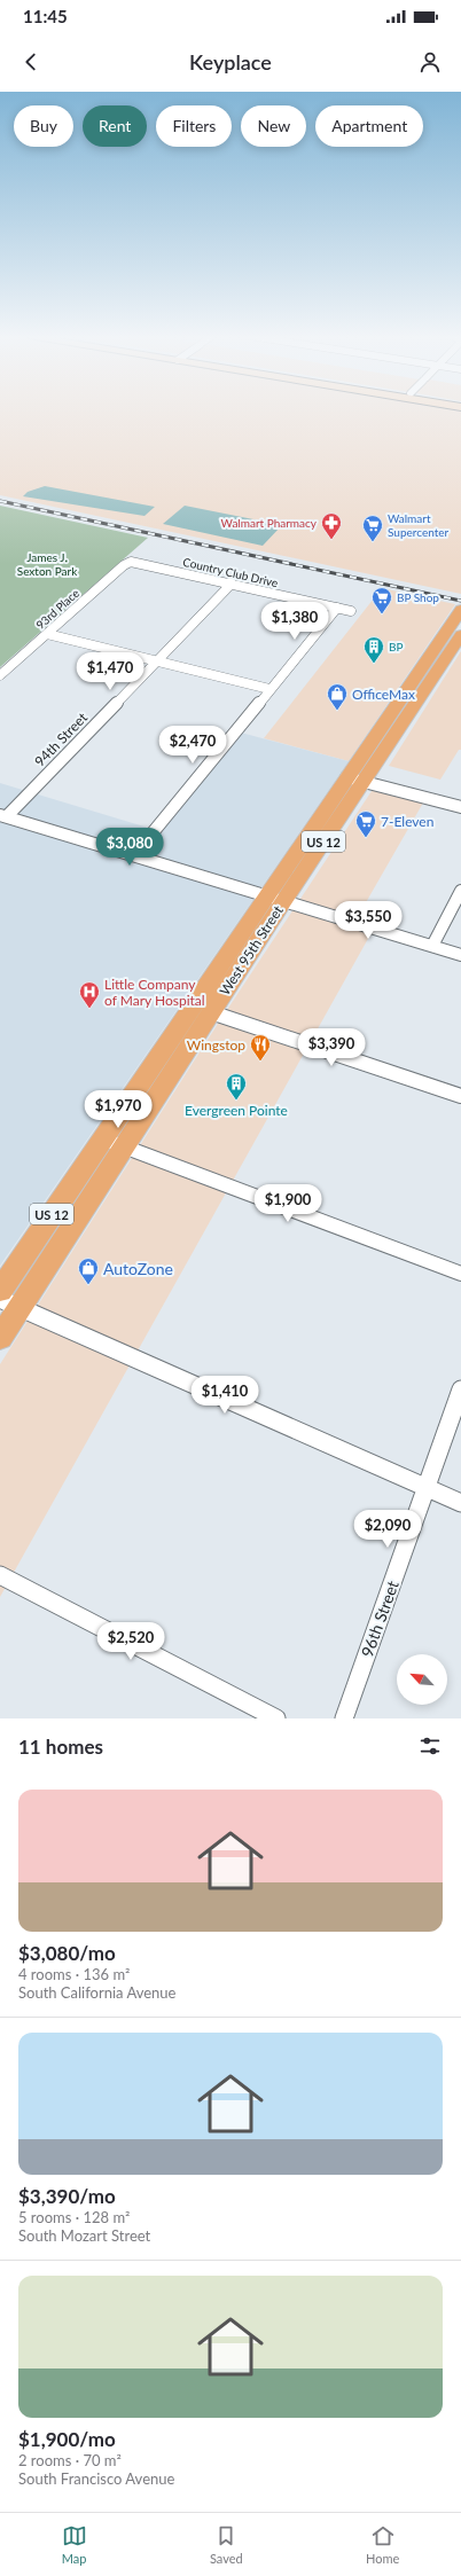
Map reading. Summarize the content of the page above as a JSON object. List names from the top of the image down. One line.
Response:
{"streets":{"main road":["US 12","West 95th Street"],"street":["Country Club Drive","93rd Place","94th Street","96th Street"]},"crossings":[["Country Club Drive","93rd Place"],["Country Club Drive","94th Street"]],"parks":["James J. Sexton Park"],"places":{"pharmacy":["Walmart Pharmacy"],"supermarket":["Walmart Supercenter","BP Shop","7-Eleven"],"building":["BP","Evergreen Pointe"],"shop":["OfficeMax","AutoZone"],"hospital":["Little Company of Mary Hospital"],"restaurant":["Wingstop"]},"north":"top left","page":{"status":"11:45","header":"Keyplace","chip":["Buy","Rent","Filters","New","Apartment"],"price":["$1,380","$1,470","$2,470","$3,080","$3,550","$3,390","$1,970","$1,900","$1,410","$2,090","$2,520"],"heading":"11 homes","list":[{"name":"$3,080/mo","note":"4 rooms · 136 m² · South California Avenue"},{"name":"$3,390/mo","note":"5 rooms · 128 m² · South Mozart Street"},{"name":"$1,900/mo","note":"2 rooms · 70 m² · South Francisco Avenue"}],"tabs":["Map","Saved","Home"]}}
